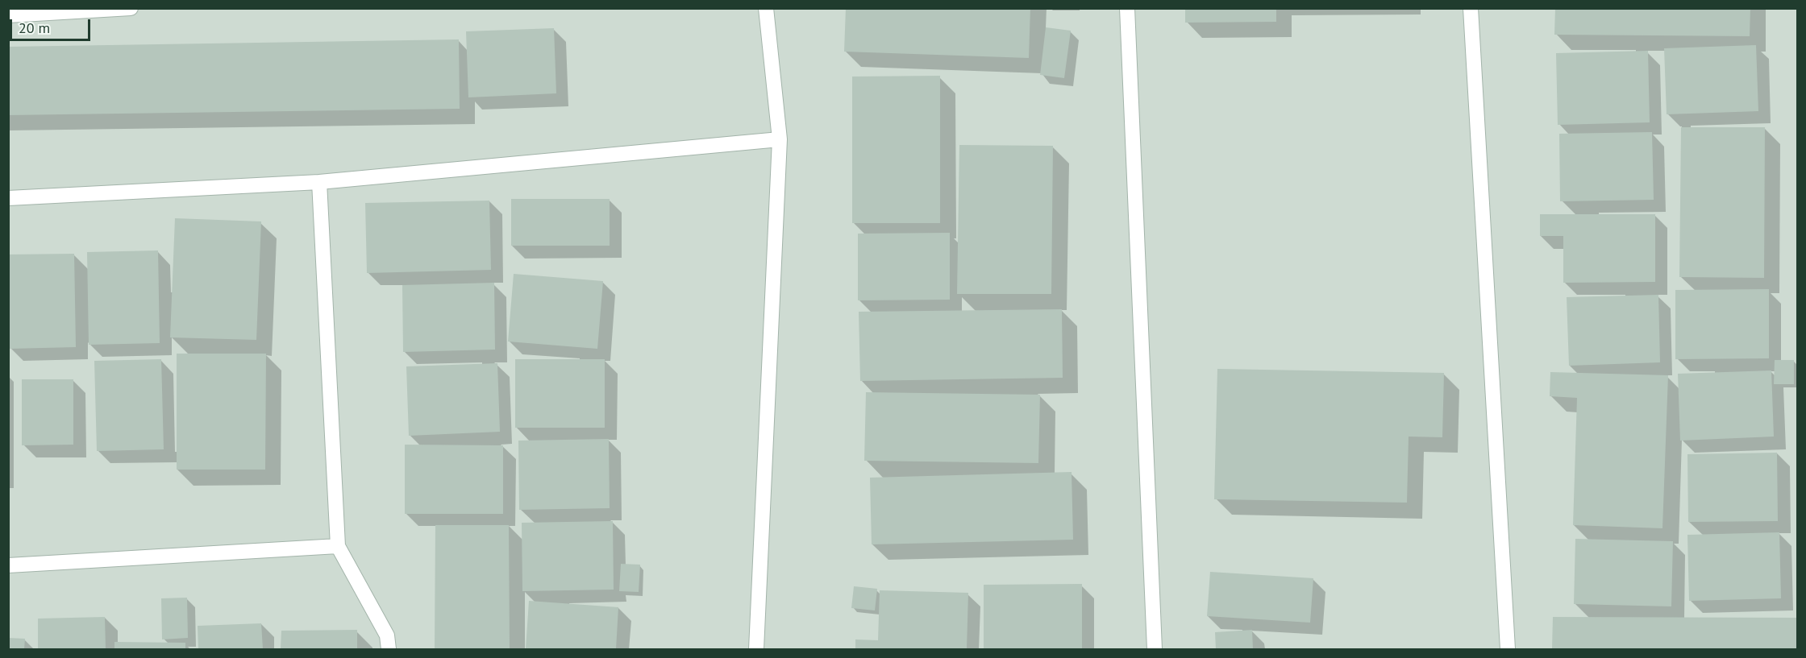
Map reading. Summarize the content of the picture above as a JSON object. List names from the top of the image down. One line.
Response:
{"scale_bar":"20 m"}
